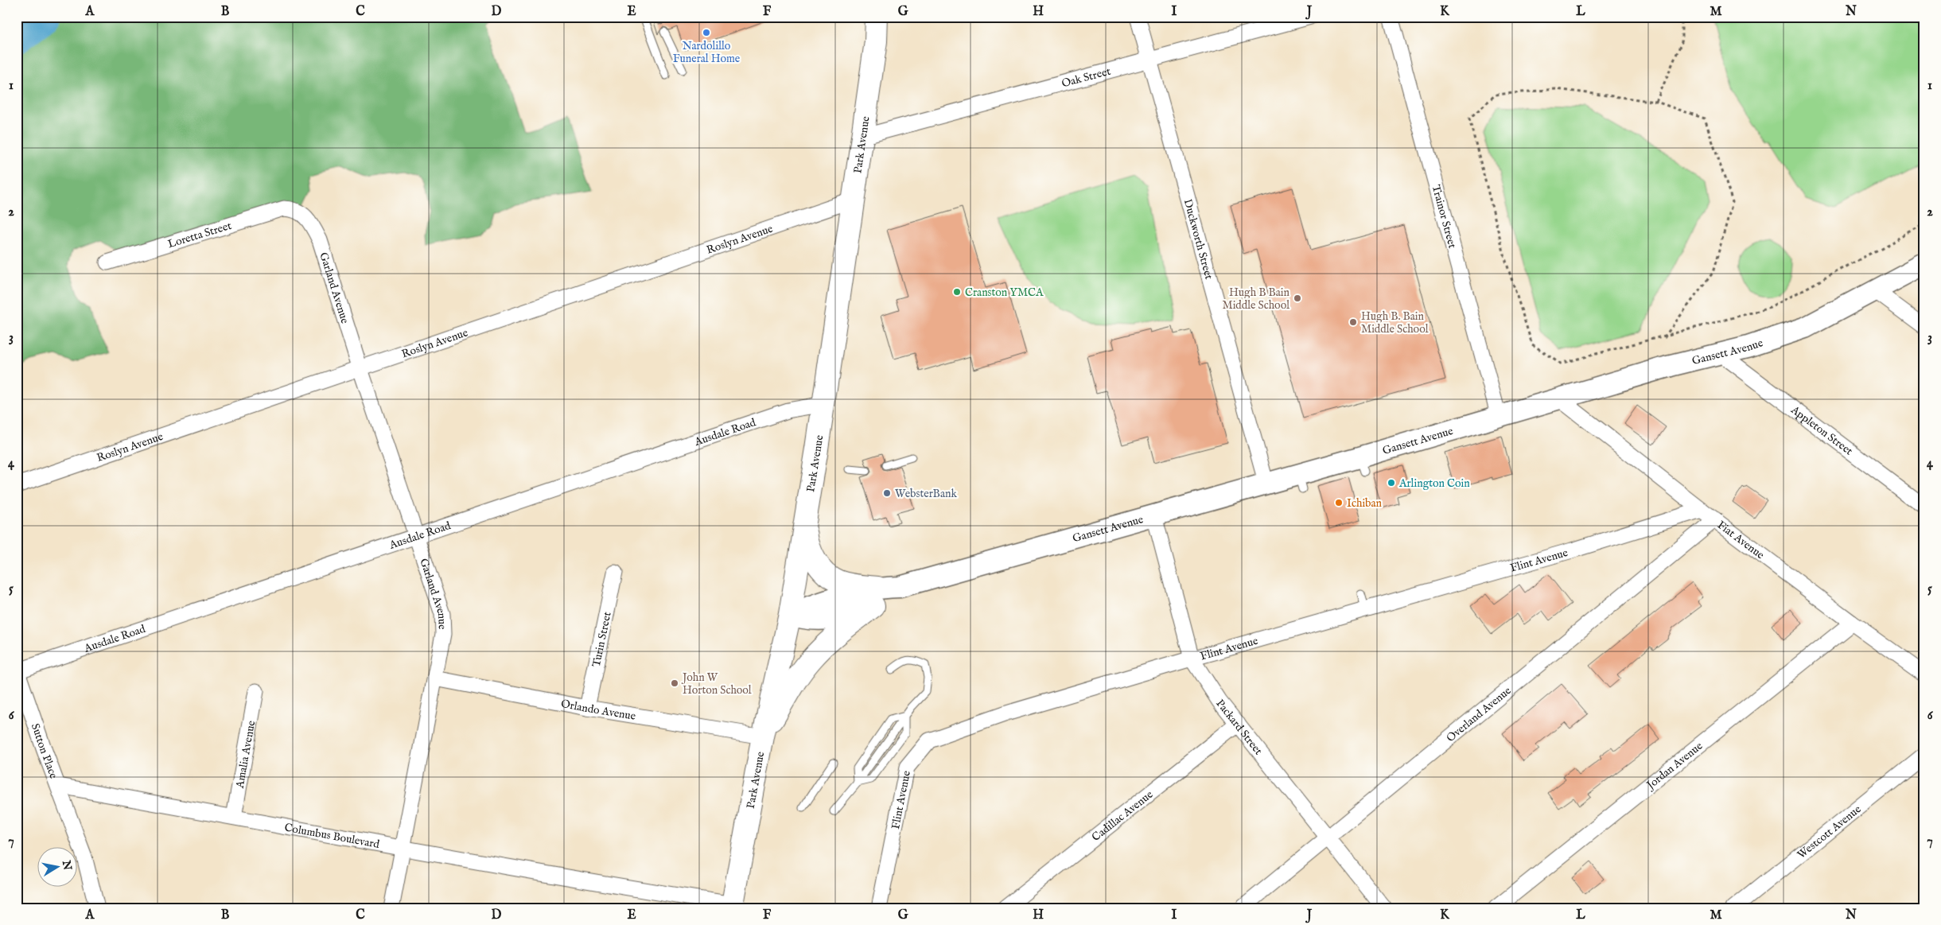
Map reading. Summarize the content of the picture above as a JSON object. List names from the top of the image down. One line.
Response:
{"streets":{"main road":["Park Avenue","Gansett Avenue"],"street":["Oak Street","Trainor Street","Loretta Street","Roslyn Avenue","Duckworth Street","Garland Avenue","Appleton Street","Ausdale Road","Fiat Avenue","Flint Avenue","Turin Street","Orlando Avenue","Overland Avenue","Packard Street","Sutton Place","Amalia Avenue","Jordan Avenue","Cadillac Avenue","Westcott Avenue","Columbus Boulevard"]},"crossings":[["Oak Street","Park Avenue"],["Oak Street","Duckworth Street"],["Park Avenue","Roslyn Avenue"],["Park Avenue","Gansett Avenue"],["Park Avenue","Ausdale Road"],["Park Avenue","Orlando Avenue"],["Park Avenue","Columbus Boulevard"],["Trainor Street","Gansett Avenue"],["Loretta Street","Garland Avenue"],["Roslyn Avenue","Garland Avenue"],["Duckworth Street","Gansett Avenue"],["Garland Avenue","Ausdale Road"],["Garland Avenue","Orlando Avenue"],["Garland Avenue","Columbus Boulevard"],["Gansett Avenue","Appleton Street"],["Gansett Avenue","Fiat Avenue"],["Gansett Avenue","Packard Street"],["Ausdale Road","Sutton Place"],["Fiat Avenue","Flint Avenue"],["Fiat Avenue","Overland Avenue"],["Fiat Avenue","Jordan Avenue"],["Flint Avenue","Packard Street"],["Turin Street","Orlando Avenue"],["Overland Avenue","Packard Street"],["Packard Street","Cadillac Avenue"],["Sutton Place","Columbus Boulevard"],["Amalia Avenue","Columbus Boulevard"]],"places":["Nardolillo Funeral Home","Cranston YMCA","Hugh B Bain Middle School","Hugh B. Bain Middle School","Arlington Coin","WebsterBank","Ichiban","John W Horton School"],"north":"right","grid":{"columns":["A","B","C","D","E","F","G","H","I","J","K","L","M","N"],"rows":["1","2","3","4","5","6","7"]}}
